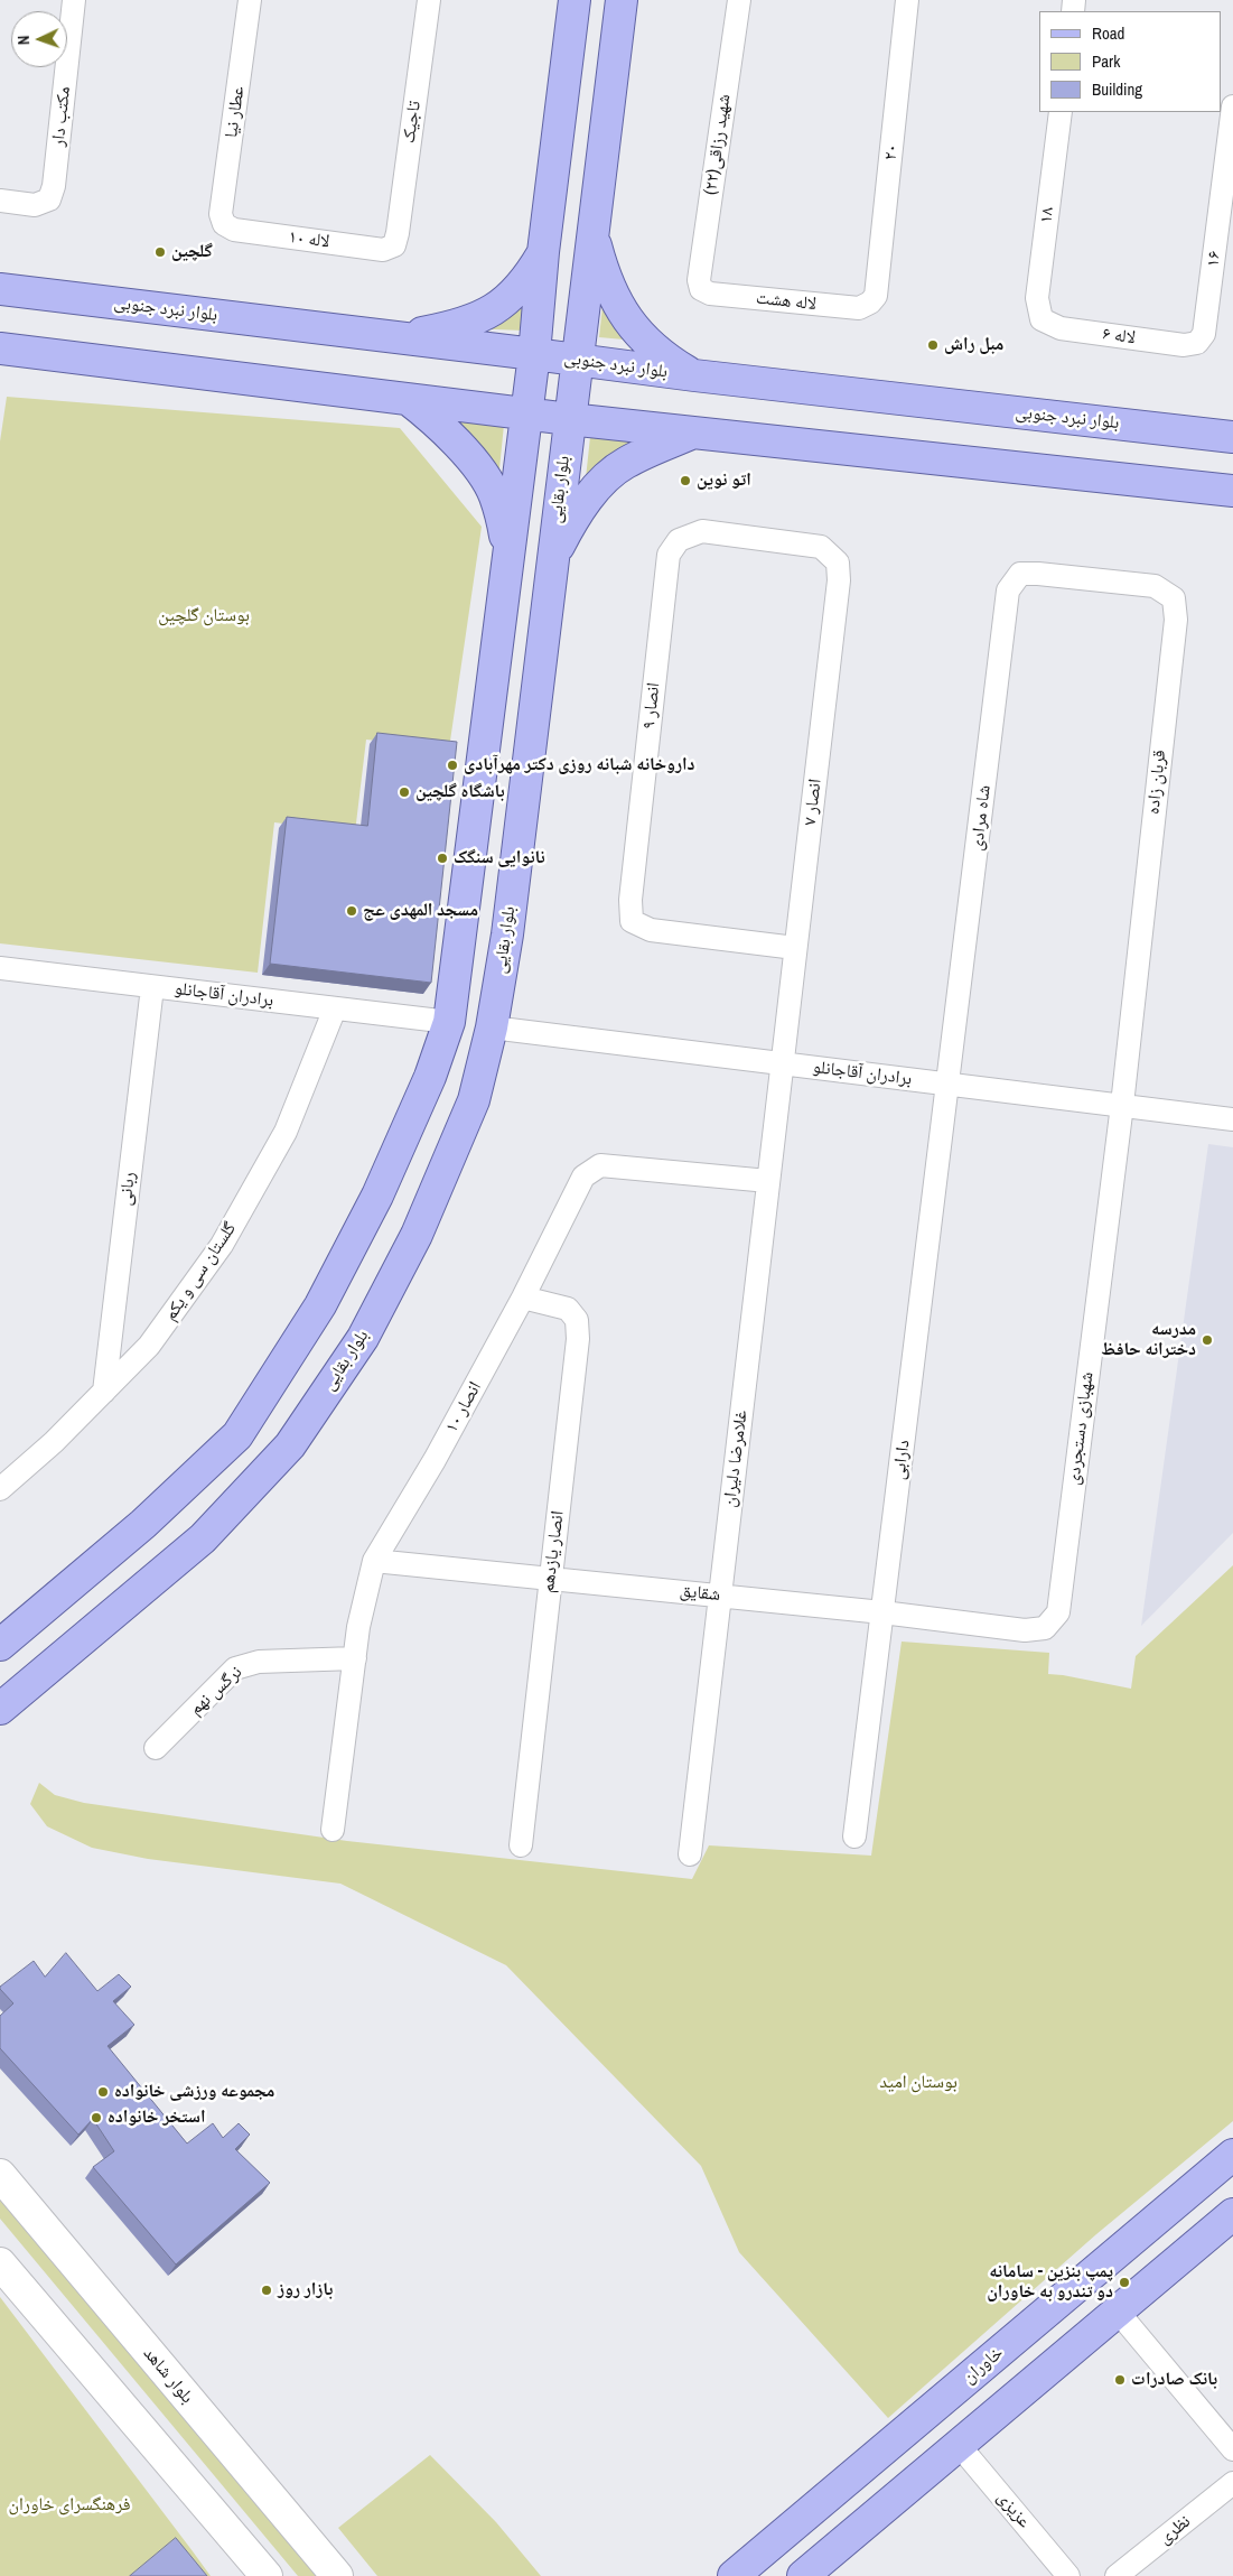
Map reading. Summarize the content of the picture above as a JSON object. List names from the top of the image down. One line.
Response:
{"streets":{"main road":["بلوار نبرد جنوبی","بلوار بقایی","خاوران","بلوار شاهد"],"street":["عطار نیا","مکتب دار","تاجیک","شهید رزاقی(۲۲)","۲۰","۱۸","لاله ۱۰","۱۶","لاله هشت","لاله ۶","انصار ۹","قربان زاده","انصار ۷","شاه مرادی","برادران آقاجانلو","ربانی","گلستان سی و یکم","انصار ۱۰","شهبازی دستجردی","غلامرضا دلیران","دارابی","انصار یازدهم","شقایق","نرگس نهم","عزیزی","نظری"]},"crossings":[["عطار نیا","لاله ۱۰"],["تاجیک","لاله ۱۰"],["شهید رزاقی(۲۲)","لاله هشت"],["۲۰","لاله هشت"],["۱۸","لاله ۶"],["۱۶","لاله ۶"],["بلوار نبرد جنوبی","بلوار بقایی"],["بلوار بقایی","برادران آقاجانلو"],["انصار ۹","انصار ۷"],["قربان زاده","شاه مرادی"],["قربان زاده","برادران آقاجانلو"],["قربان زاده","شهبازی دستجردی"],["انصار ۷","برادران آقاجانلو"],["انصار ۷","غلامرضا دلیران"],["شاه مرادی","برادران آقاجانلو"],["شاه مرادی","دارابی"],["برادران آقاجانلو","ربانی"],["برادران آقاجانلو","گلستان سی و یکم"],["برادران آقاجانلو","شهبازی دستجردی"],["برادران آقاجانلو","غلامرضا دلیران"],["برادران آقاجانلو","دارابی"],["ربانی","گلستان سی و یکم"],["انصار ۱۰","غلامرضا دلیران"],["انصار ۱۰","انصار یازدهم"],["انصار ۱۰","شقایق"],["انصار ۱۰","نرگس نهم"],["شهبازی دستجردی","شقایق"],["غلامرضا دلیران","شقایق"],["دارابی","شقایق"],["انصار یازدهم","شقایق"]],"parks":["بوستان گلچین","بوستان امید","فرهنگسرای خاوران"],"places":["گلچین","مبل راش","اتو نوین","داروخانه شبانه روزی دکتر مهرآبادی","باشگاه گلچین","نانوایی سنگک","مسجد المهدی عج","مدرسه دخترانه حافظ","مجموعه ورزشی خانواده","استخر خانواده","پمپ بنزین - سامانه دو تندرو به خاوران","بازار روز","بانک صادرات"],"legend":["Road","Park","Building"],"north":"left"}
